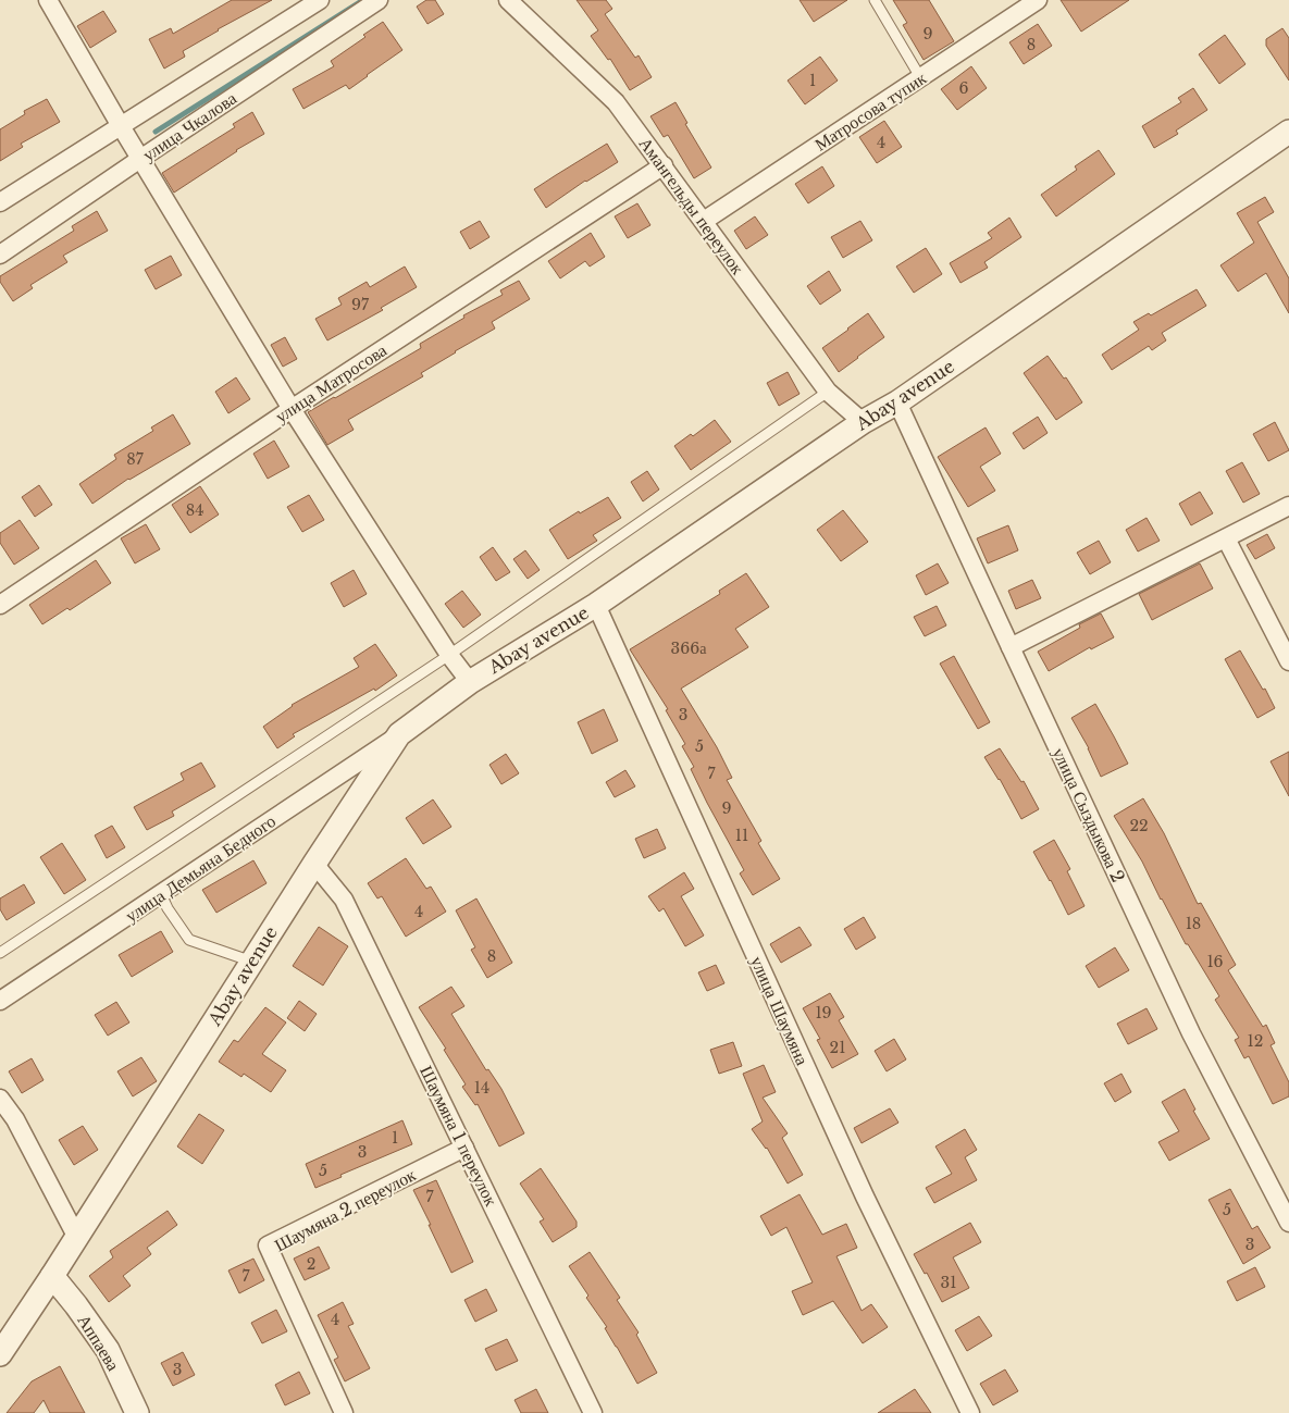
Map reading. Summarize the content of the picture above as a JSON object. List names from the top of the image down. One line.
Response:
{"streets":{"street":["Матросова тупик","улица Чкалова","Амангельды переулок","улица Матросова","Abay avenue","улица Сыздыкова 2","улица Демьяна Бедного","улица Шаумяна","Шаумяна 1 переулок","Шаумяна 2 переулок","Аппаева"]},"crossings":[["Матросова тупик","Амангельды переулок"],["Амангельды переулок","улица Матросова"],["Амангельды переулок","Abay avenue"],["Abay avenue","улица Сыздыкова 2"],["Abay avenue","улица Демьяна Бедного"],["Abay avenue","улица Шаумяна"],["Abay avenue","Шаумяна 1 переулок"],["Abay avenue","Аппаева"],["Шаумяна 1 переулок","Шаумяна 2 переулок"]],"house_numbers":["9","8","1","6","4","97","87","84","366а","3","5","7","9","22","11","4","18","8","16","19","12","21","14","1","3","5","7","5","3","2","7","31","4","3"]}
